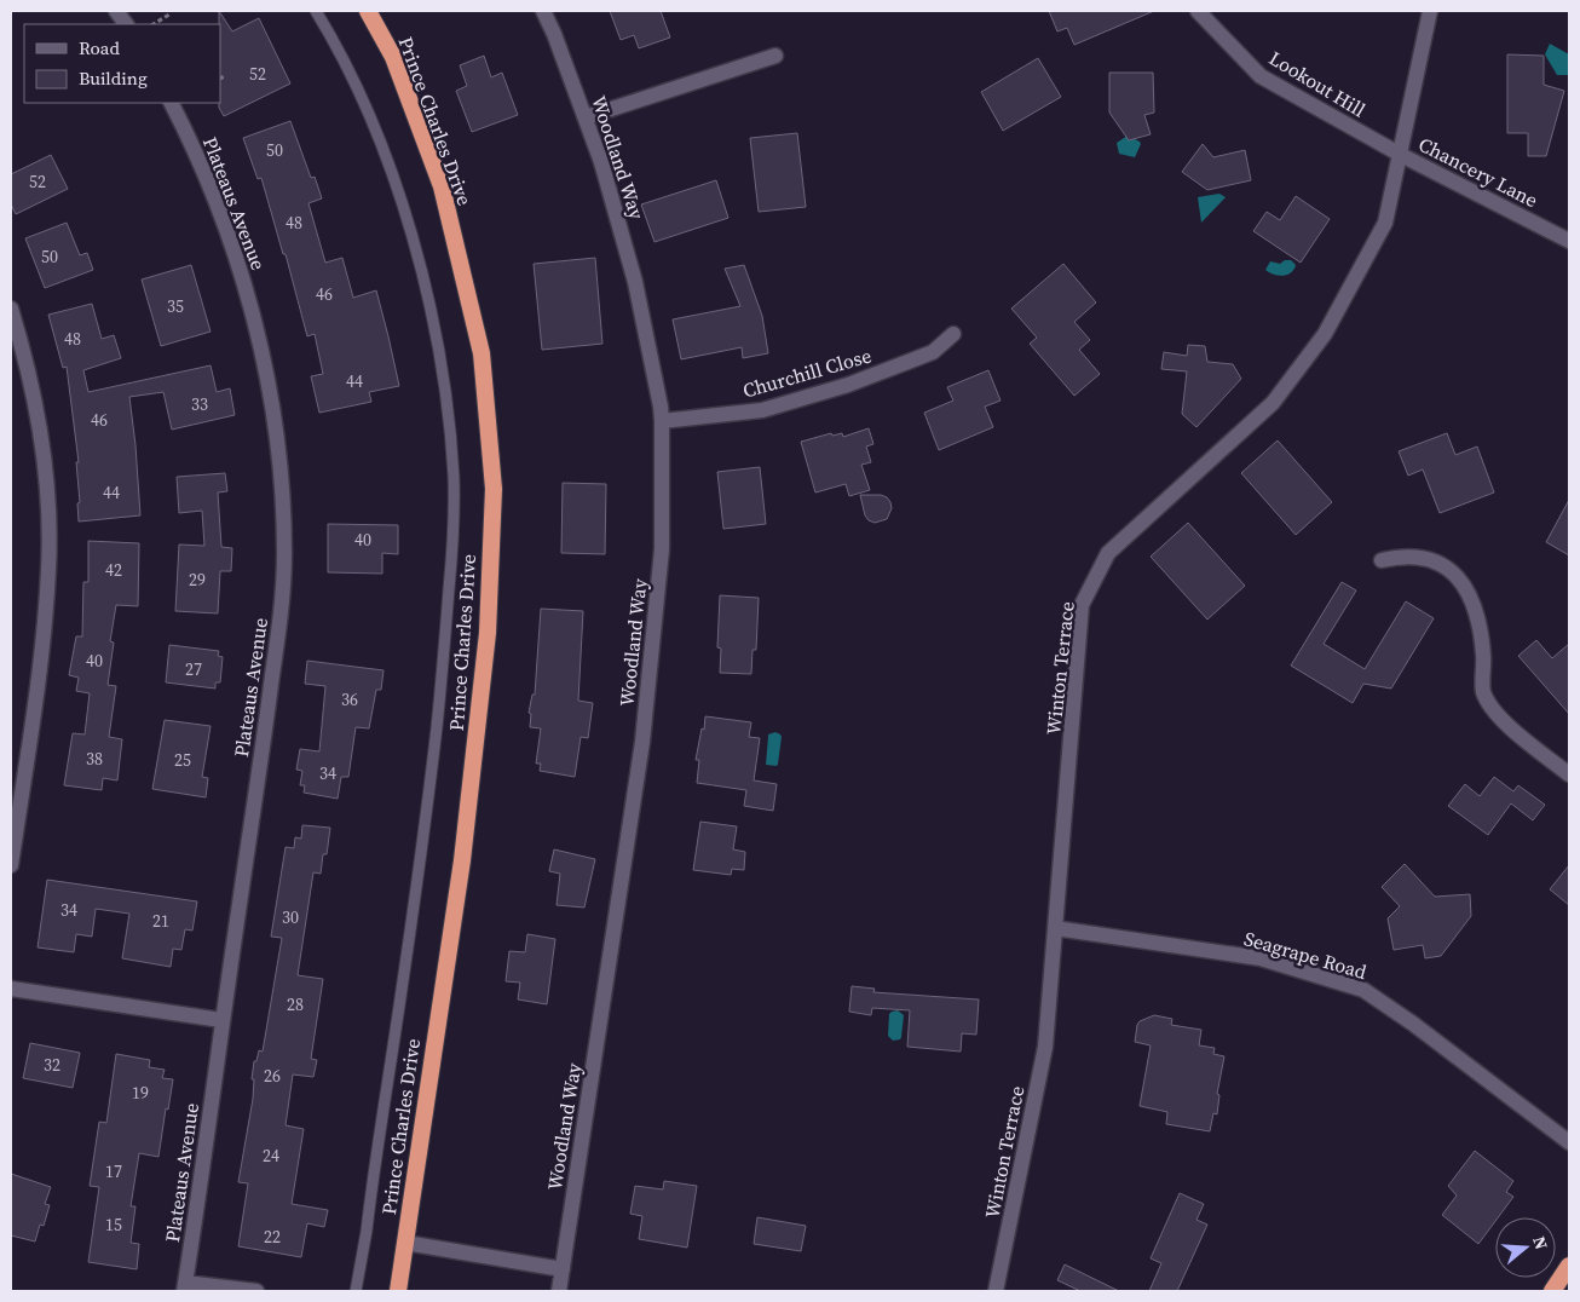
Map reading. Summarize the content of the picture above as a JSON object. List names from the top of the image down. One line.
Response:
{"streets":{"highway":["Prince Charles Drive"],"street":["Lookout Hill","Woodland Way","Chancery Lane","Plateaus Avenue","Churchill Close","Winton Terrace","Seagrape Road"]},"crossings":[["Lookout Hill","Chancery Lane"],["Lookout Hill","Winton Terrace"],["Woodland Way","Churchill Close"],["Chancery Lane","Winton Terrace"],["Winton Terrace","Seagrape Road"]],"house_numbers":["52","50","52","48","50","46","35","48","44","33","46","44","40","42","29","40","27","36","38","25","34","34","30","21","28","32","26","19","24","17","15","22"],"legend":["Road","Building"],"north":"right"}
